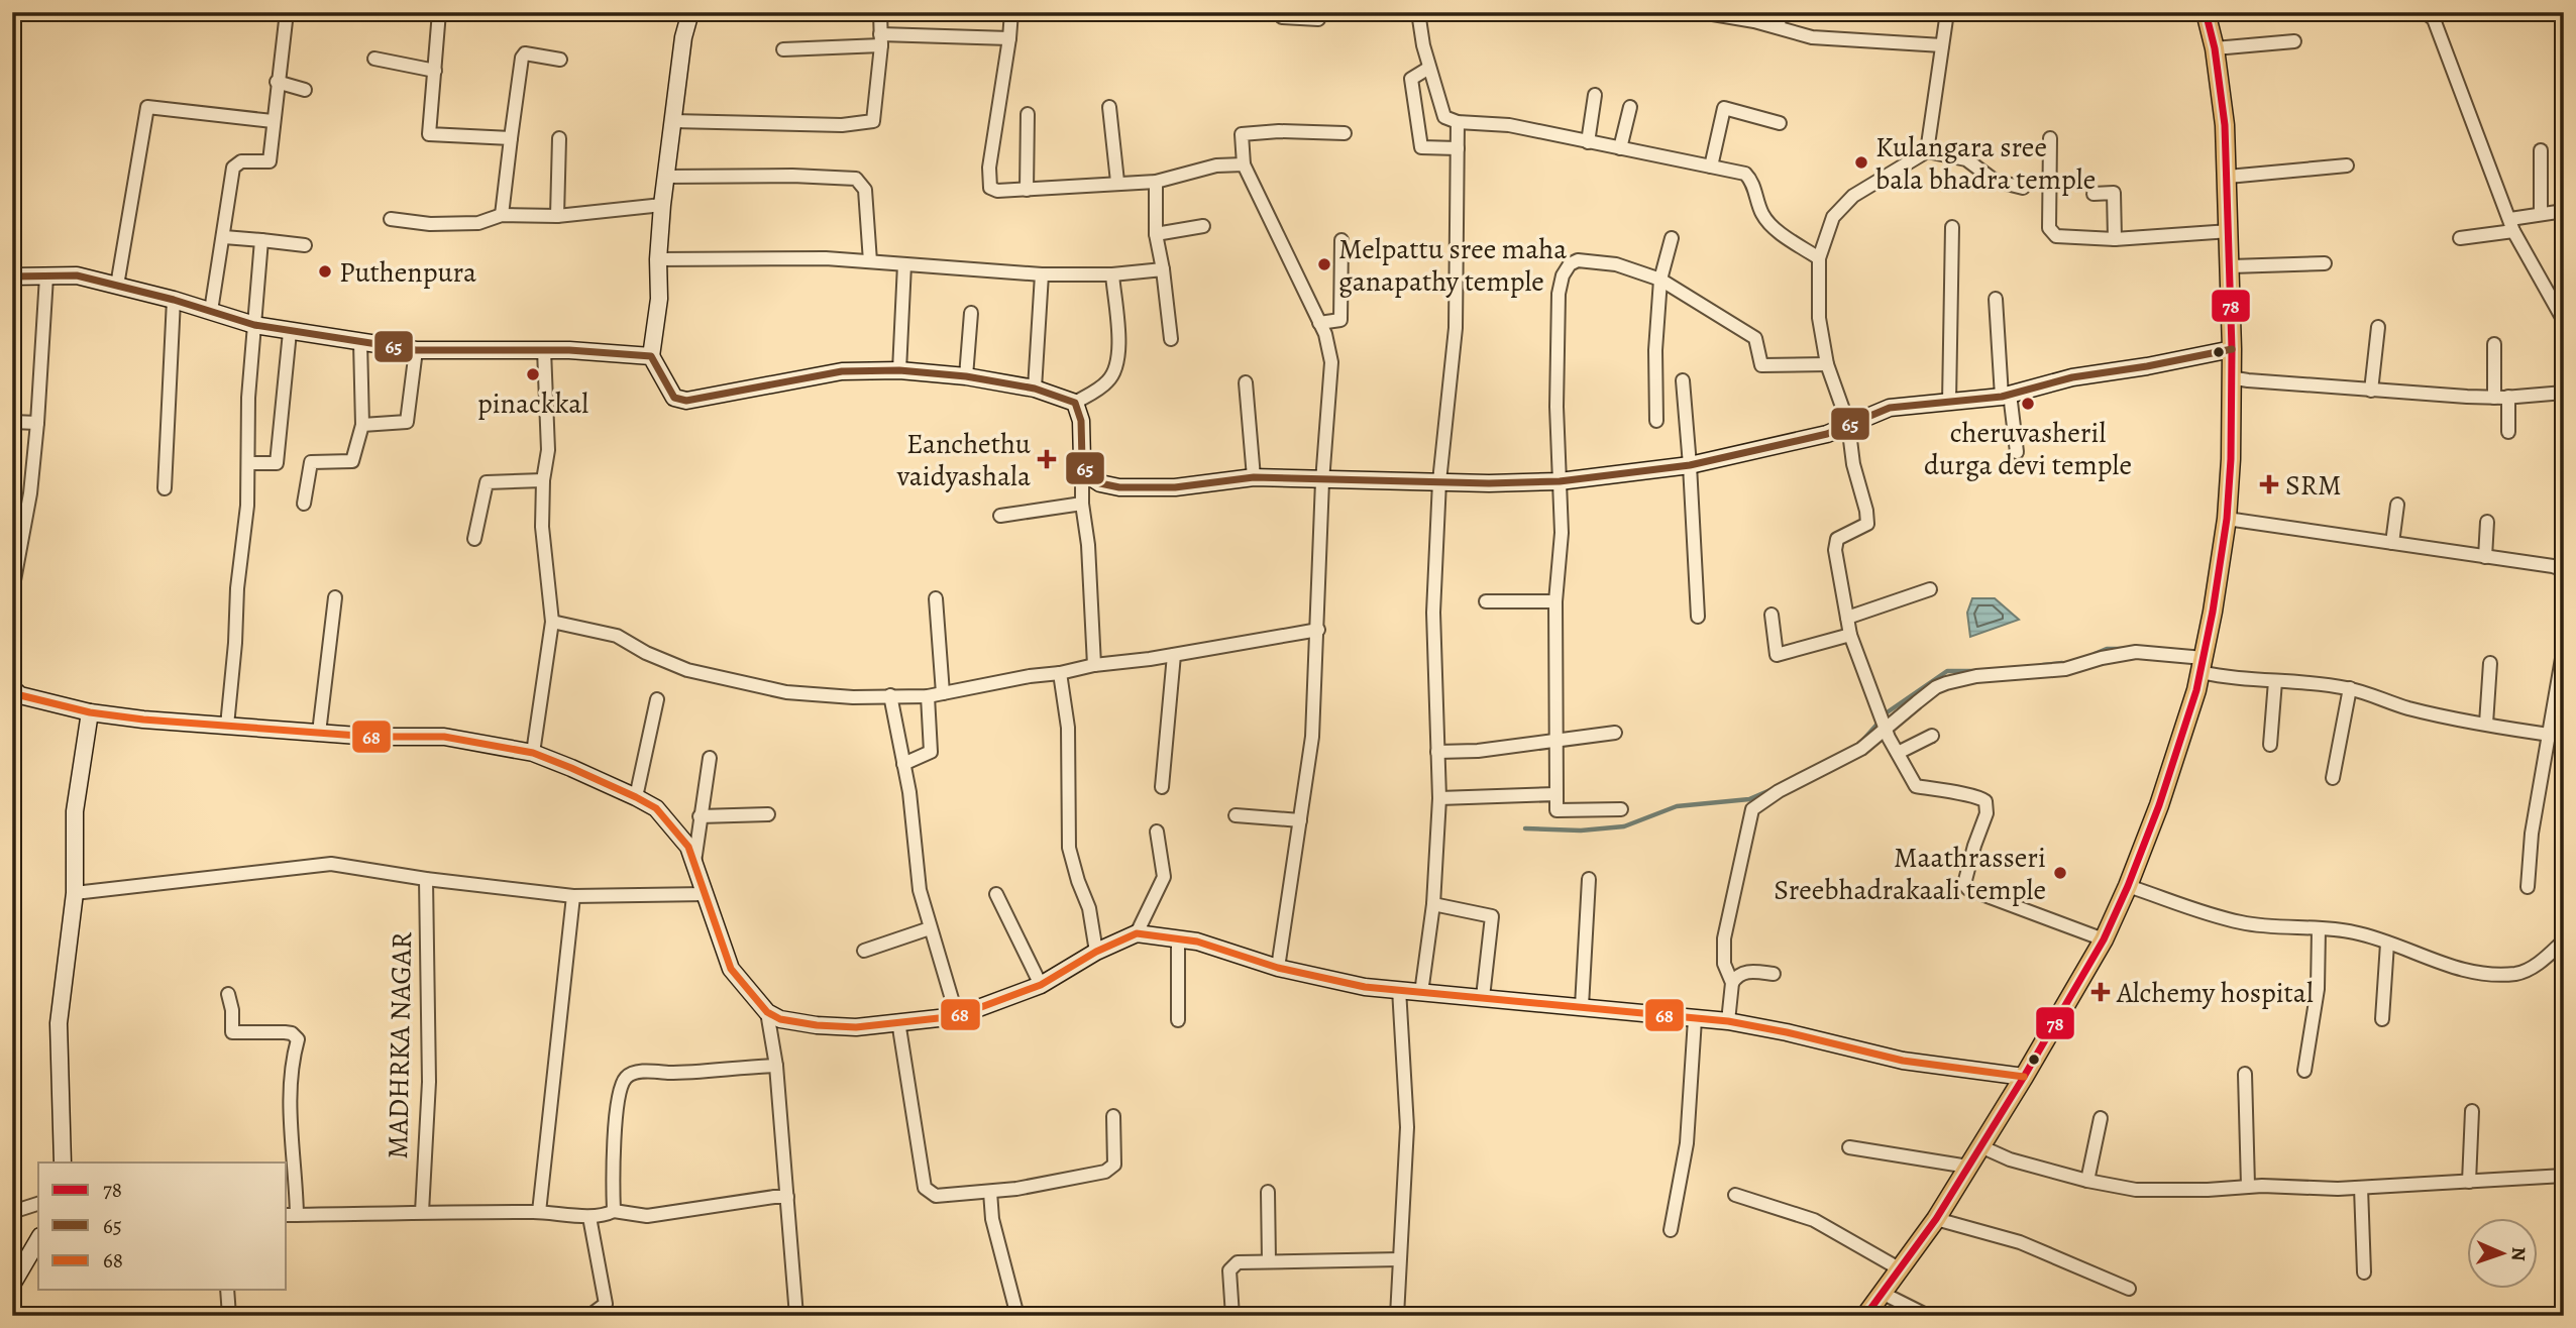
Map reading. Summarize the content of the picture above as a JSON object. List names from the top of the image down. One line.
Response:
{"streets":{"street":["MADHRKA NAGAR"]},"places":{"other":["Kulangara sree bala bhadra temple","Melpattu sree maha ganapathy temple","Puthenpura","pinackkal","cheruvasheril durga devi temple","Maathrasseri Sreebhadrakaali temple"],"health":["Eanchethu vaidyashala","SRM","Alchemy hospital"]},"lines":["transit line 78","transit line 65","transit line 68"],"legend":["78","65","68"],"north":"right"}
